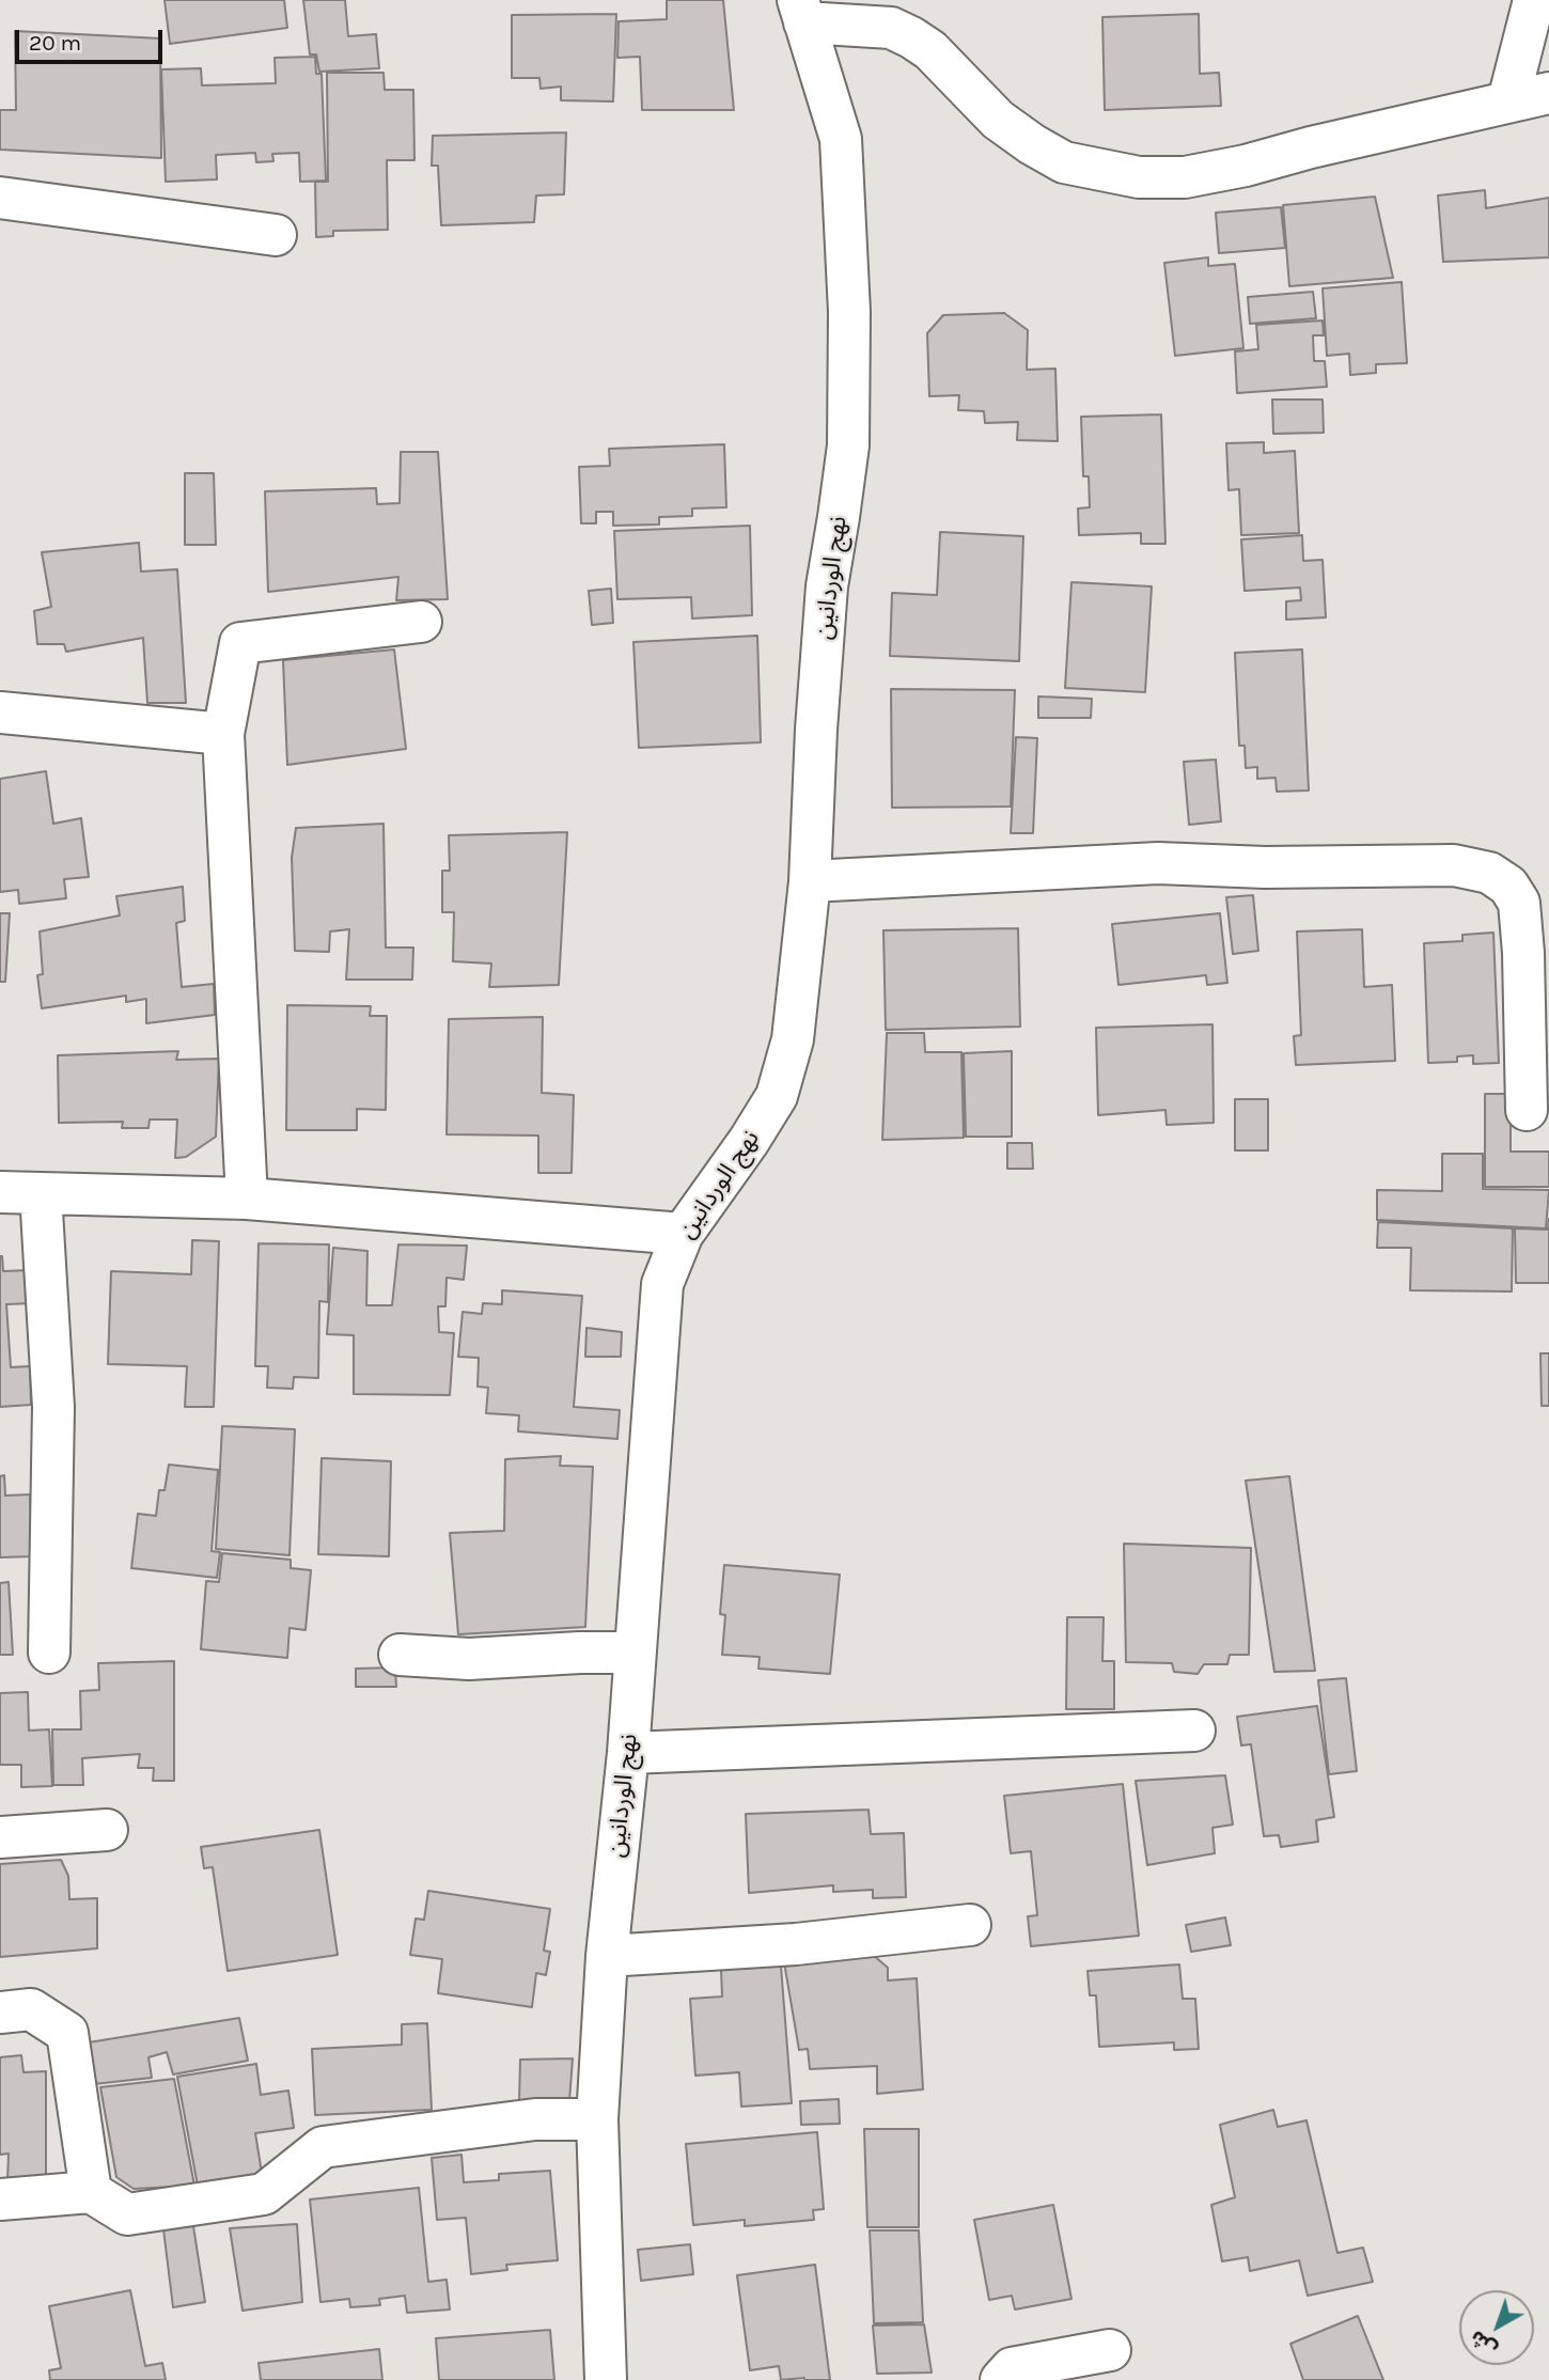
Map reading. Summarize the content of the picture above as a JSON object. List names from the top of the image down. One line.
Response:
{"streets":{"street":["نهج الوردانين"]},"scale_bar":"20 m","north":"bottom left"}
